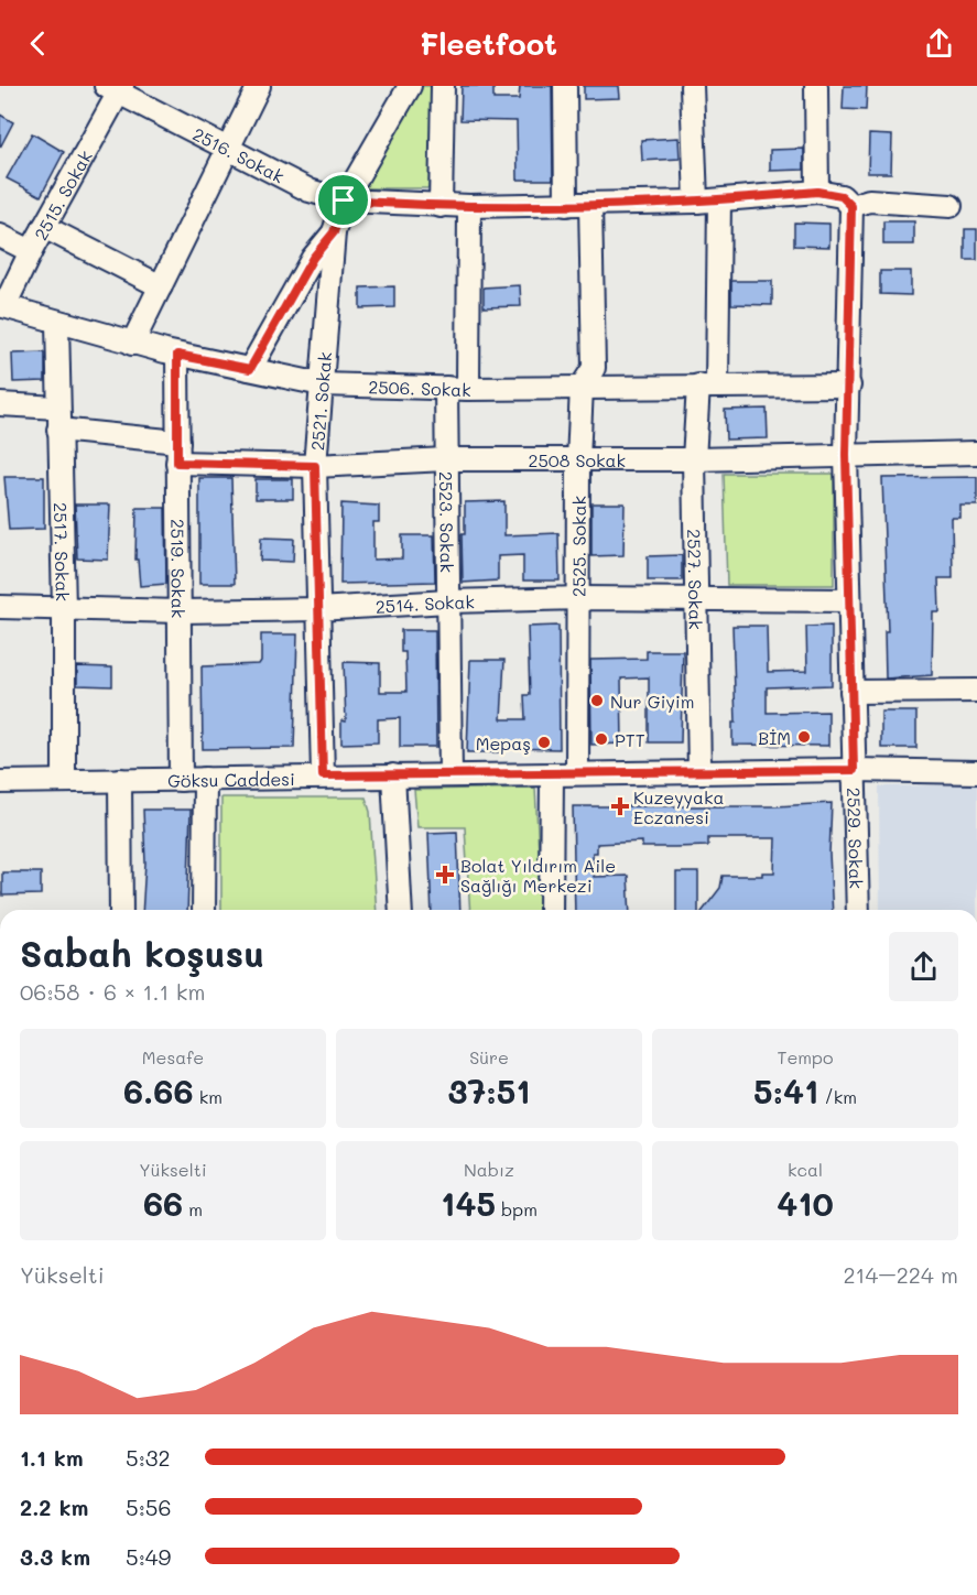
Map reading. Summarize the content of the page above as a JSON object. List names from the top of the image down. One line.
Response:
{"streets":{"street":["2516. Sokak","2515. Sokak","2506. Sokak","2521. Sokak","2508 Sokak","2523. Sokak","2525. Sokak","2517. Sokak","2519. Sokak","2527. Sokak","2514. Sokak","Göksu Caddesi","2529. Sokak"]},"crossings":[["2516. Sokak","2515. Sokak"],["2516. Sokak","2521. Sokak"],["2516. Sokak","2523. Sokak"],["2516. Sokak","2525. Sokak"],["2516. Sokak","2527. Sokak"],["2516. Sokak","2529. Sokak"],["2515. Sokak","2506. Sokak"],["2506. Sokak","2521. Sokak"],["2506. Sokak","2523. Sokak"],["2506. Sokak","2525. Sokak"],["2506. Sokak","2517. Sokak"],["2506. Sokak","2519. Sokak"],["2506. Sokak","2527. Sokak"],["2506. Sokak","2529. Sokak"],["2521. Sokak","2508 Sokak"],["2521. Sokak","2514. Sokak"],["2521. Sokak","Göksu Caddesi"],["2508 Sokak","2523. Sokak"],["2508 Sokak","2525. Sokak"],["2508 Sokak","2517. Sokak"],["2508 Sokak","2519. Sokak"],["2508 Sokak","2527. Sokak"],["2508 Sokak","2529. Sokak"],["2523. Sokak","2514. Sokak"],["2523. Sokak","Göksu Caddesi"],["2525. Sokak","2514. Sokak"],["2525. Sokak","Göksu Caddesi"],["2517. Sokak","2514. Sokak"],["2517. Sokak","Göksu Caddesi"],["2519. Sokak","2514. Sokak"],["2519. Sokak","Göksu Caddesi"],["2527. Sokak","2514. Sokak"],["2527. Sokak","Göksu Caddesi"],["2514. Sokak","2529. Sokak"],["Göksu Caddesi","2529. Sokak"]],"places":{"other":["Nur Giyim","BİM","PTT","Mepaş"],"health":["Kuzeyyaka Eczanesi","Bolat Yıldırım Aile Sağlığı Merkezi"]},"page":{"header":"Fleetfoot","heading":["Sabah koşusu","06:58 · 6 × 1.1 km"],"stats":[["Mesafe","6.66 km"],["Süre","37:51"],["Tempo","5:41 /km"],["Yükselti","66 m"],["Nabız","145 bpm"],["kcal","410"]],"chart":["Yükselti","214–224 m"],"list":[{"name":"1.1 km","note":"5:32"},{"name":"2.2 km","note":"5:56"},{"name":"3.3 km","note":"5:49"}]}}
